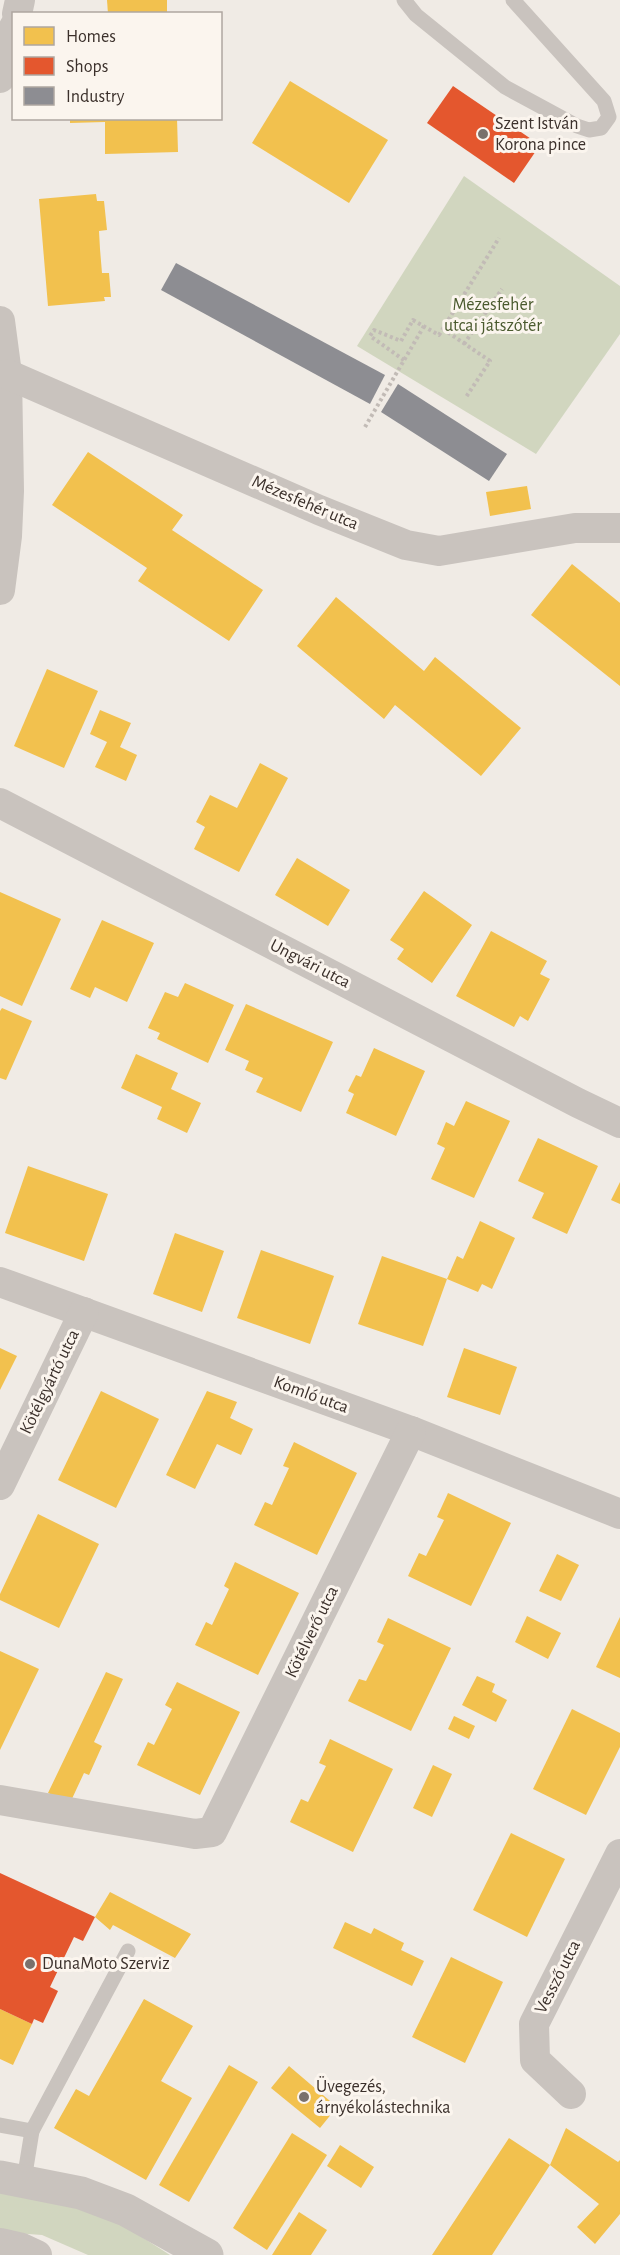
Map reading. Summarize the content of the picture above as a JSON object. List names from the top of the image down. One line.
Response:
{"streets":{"street":["Mézesfehér utca","Ungvári utca","Kötélgyártó utca","Komló utca","Kötélverő utca","Vessző utca"]},"crossings":[["Kötélgyártó utca","Komló utca"],["Komló utca","Kötélverő utca"]],"parks":["Mézesfehér utcai játszótér"],"places":["Szent István Korona pince","DunaMoto Szerviz","Üvegezés, árnyékolástechnika"],"legend":["Homes","Shops","Industry"]}
